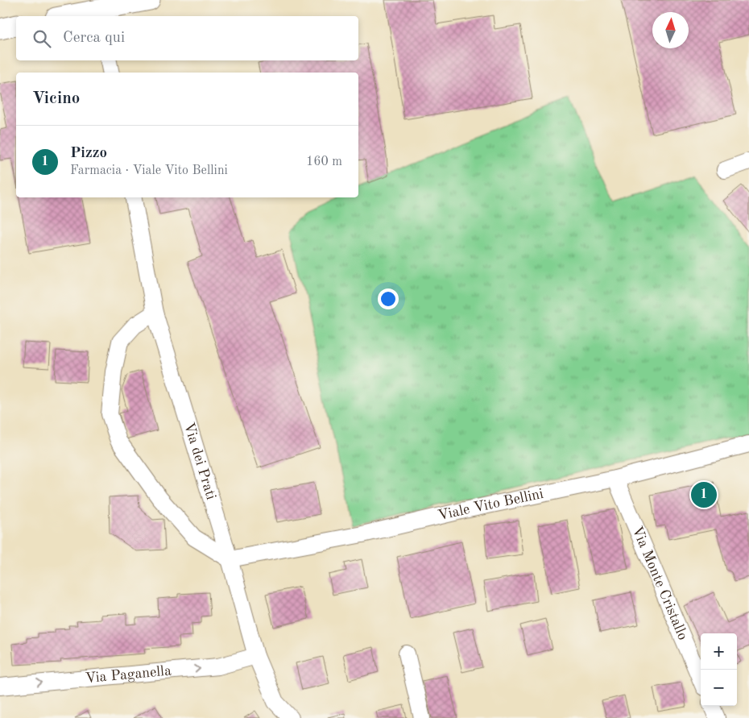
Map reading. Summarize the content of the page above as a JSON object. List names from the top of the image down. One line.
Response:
{"streets":{"street":["Via dei Prati","Viale Vito Bellini","Via Monte Cristallo","Via Paganella"]},"crossings":[["Via dei Prati","Viale Vito Bellini"],["Via dei Prati","Via Paganella"],["Viale Vito Bellini","Via Monte Cristallo"]],"one_way":["Via Paganella"],"north":"top","page":{"search":"Cerca qui","heading":"Vicino","list":[{"mark":"1","name":"Pizzo","note":"Farmacia · Viale Vito Bellini","value":"160 m"}],"pins":"1","map_buttons":["+","−"]}}
